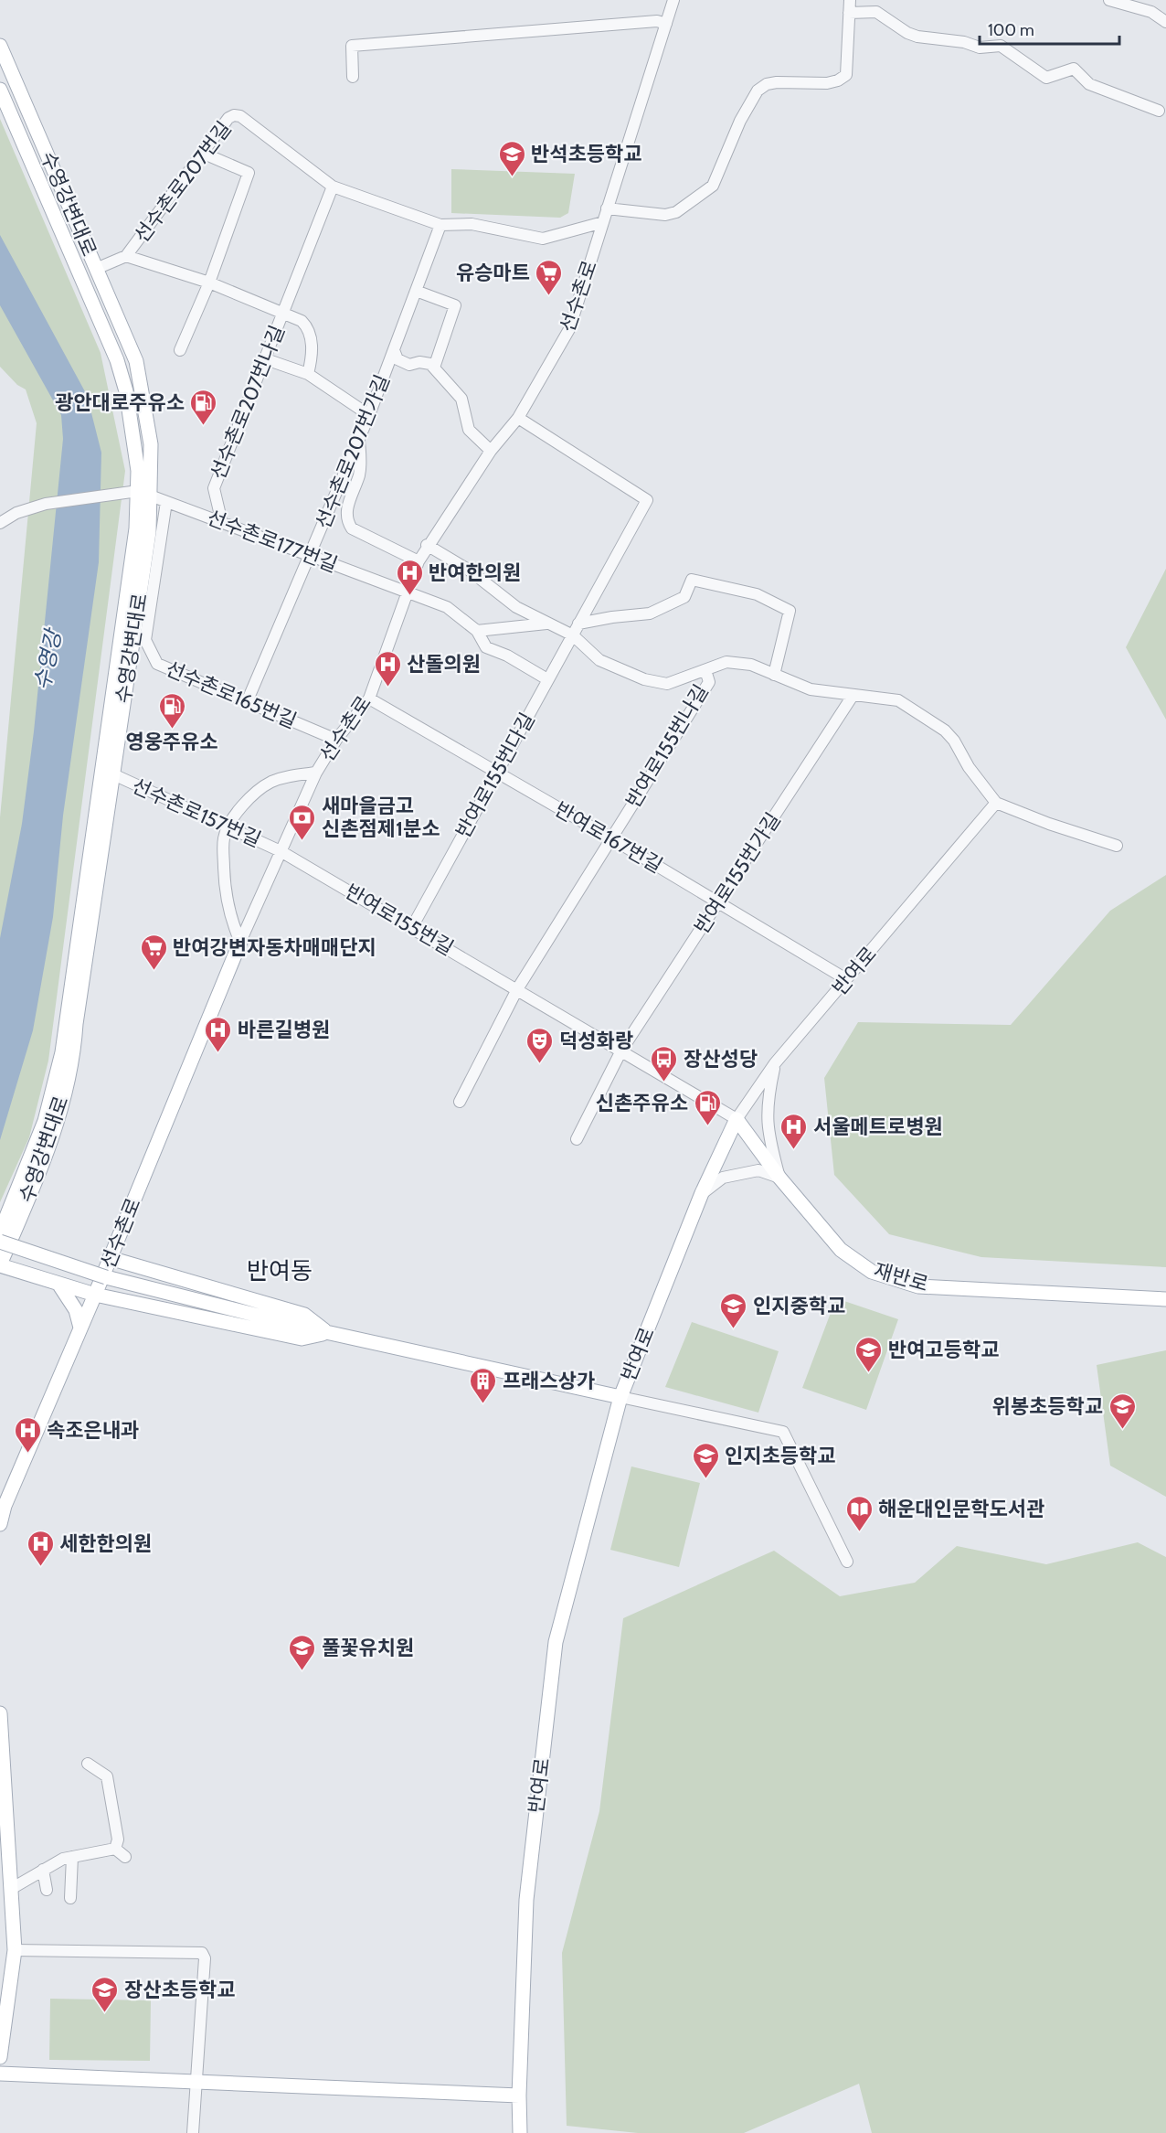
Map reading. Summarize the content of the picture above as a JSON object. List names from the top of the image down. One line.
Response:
{"streets":{"main road":["수영강변대로","선수촌로","반여로","재반로"],"street":["선수촌로207번길","선수촌로207번나길","선수촌로207번가길","선수촌로177번길","선수촌로165번길","반여로155번나길","반여로155번다길","선수촌로157번길","반여로167번길","반여로155번가길","반여로155번길"]},"crossings":[["선수촌로207번길","수영강변대로"],["선수촌로207번길","선수촌로"],["선수촌로207번길","선수촌로207번나길"],["선수촌로207번길","선수촌로207번가길"],["수영강변대로","선수촌로177번길"],["수영강변대로","선수촌로157번길"],["선수촌로","선수촌로177번길"],["선수촌로","선수촌로165번길"],["선수촌로","반여로155번다길"],["선수촌로","선수촌로157번길"],["선수촌로","반여로167번길"],["선수촌로","반여로155번길"],["선수촌로207번나길","선수촌로177번길"],["선수촌로207번가길","선수촌로177번길"],["선수촌로207번가길","선수촌로165번길"],["선수촌로177번길","선수촌로165번길"],["반여로155번나길","반여로167번길"],["반여로155번나길","반여로155번길"],["반여로155번다길","반여로167번길"],["반여로155번다길","반여로155번길"],["선수촌로157번길","반여로155번길"],["반여로167번길","반여로155번가길"],["반여로167번길","반여로"],["반여로155번가길","반여로155번길"],["반여로155번길","반여로"],["반여로155번길","재반로"],["반여로","재반로"]],"districts":["반여동"],"water":["수영강"],"places":{"school or university":["반석초등학교","인지중학교","반여고등학교","위봉초등학교","인지초등학교","풀꽃유치원","장산초등학교"],"supermarket":["유승마트","반여강변자동차매매단지"],"fuel station":["광안대로주유소","영웅주유소","신촌주유소"],"hospital":["반여한의원","산돌의원","바른길병원","서울메트로병원","속조은내과","세한한의원"],"bank":["새마을금고 신촌점제1분소"],"theatre":["덕성화랑"],"bus stop":["장산성당"],"building":["프래스상가"],"library":["해운대인문학도서관"]},"scale_bar":"100 m"}
